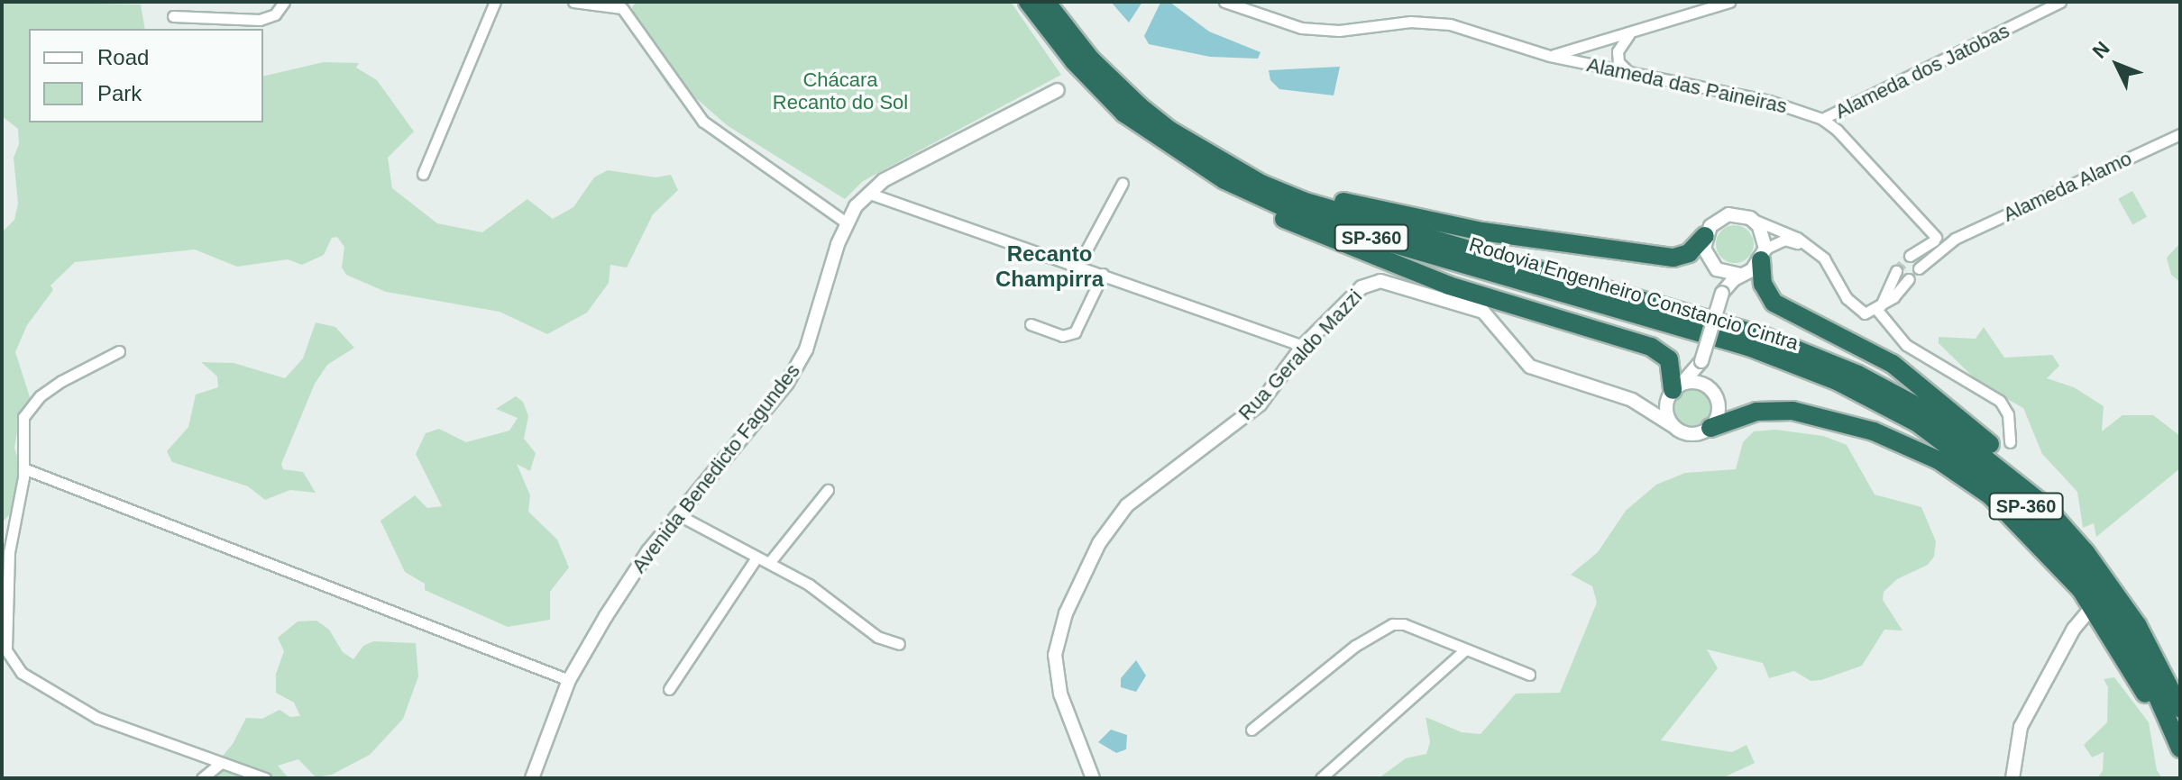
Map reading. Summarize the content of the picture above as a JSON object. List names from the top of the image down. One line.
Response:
{"streets":{"highway":["SP-360","Rodovia Engenheiro Constancio Cintra"],"street":["Alameda dos Jatobas","Alameda das Paineiras","Alameda Alamo","Rua Geraldo Mazzi","Avenida Benedicto Fagundes"]},"crossings":[["Alameda dos Jatobas","Alameda das Paineiras"]],"districts":["Recanto Champirra"],"parks":["Chácara Recanto do Sol"],"legend":["Road","Park"],"north":"top left"}
